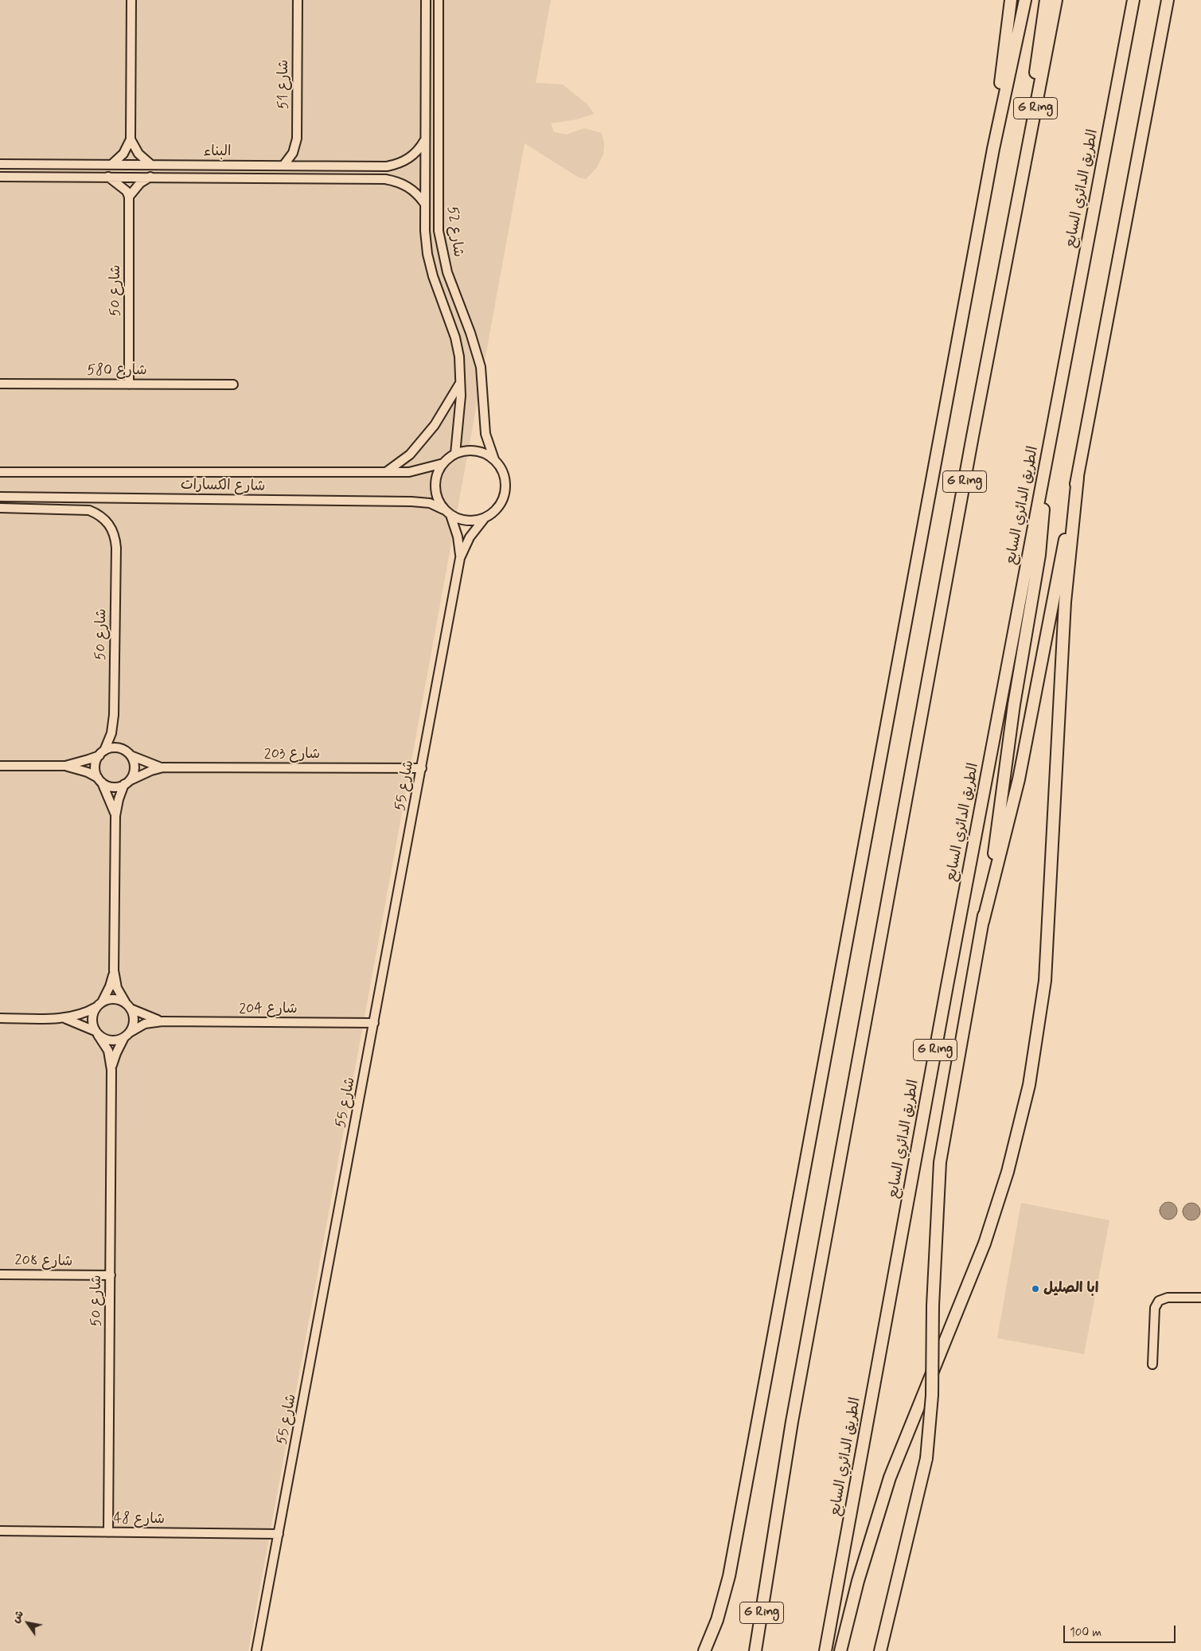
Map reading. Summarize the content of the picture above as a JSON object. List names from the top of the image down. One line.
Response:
{"streets":{"highway":["G Ring","الطريق الدائري السابع"],"street":["شارع 51","البناء","شارع 52","شارع 50","شارع 580","شارع الكسارات","شارع 203","شارع 55","شارع 204","شارع 208","شارع 48"]},"crossings":[["شارع 51","البناء"],["البناء","شارع 52"],["شارع 52","شارع الكسارات"],["شارع 52","شارع 55"],["شارع 50","شارع 580"],["شارع 50","شارع 203"],["شارع 50","شارع 204"],["شارع 50","شارع 208"],["شارع 50","شارع 48"],["شارع الكسارات","شارع 55"],["شارع 203","شارع 55"],["شارع 55","شارع 204"],["شارع 55","شارع 48"]],"places":["ابا الصليل"],"scale_bar":"100 m","north":"top left"}
